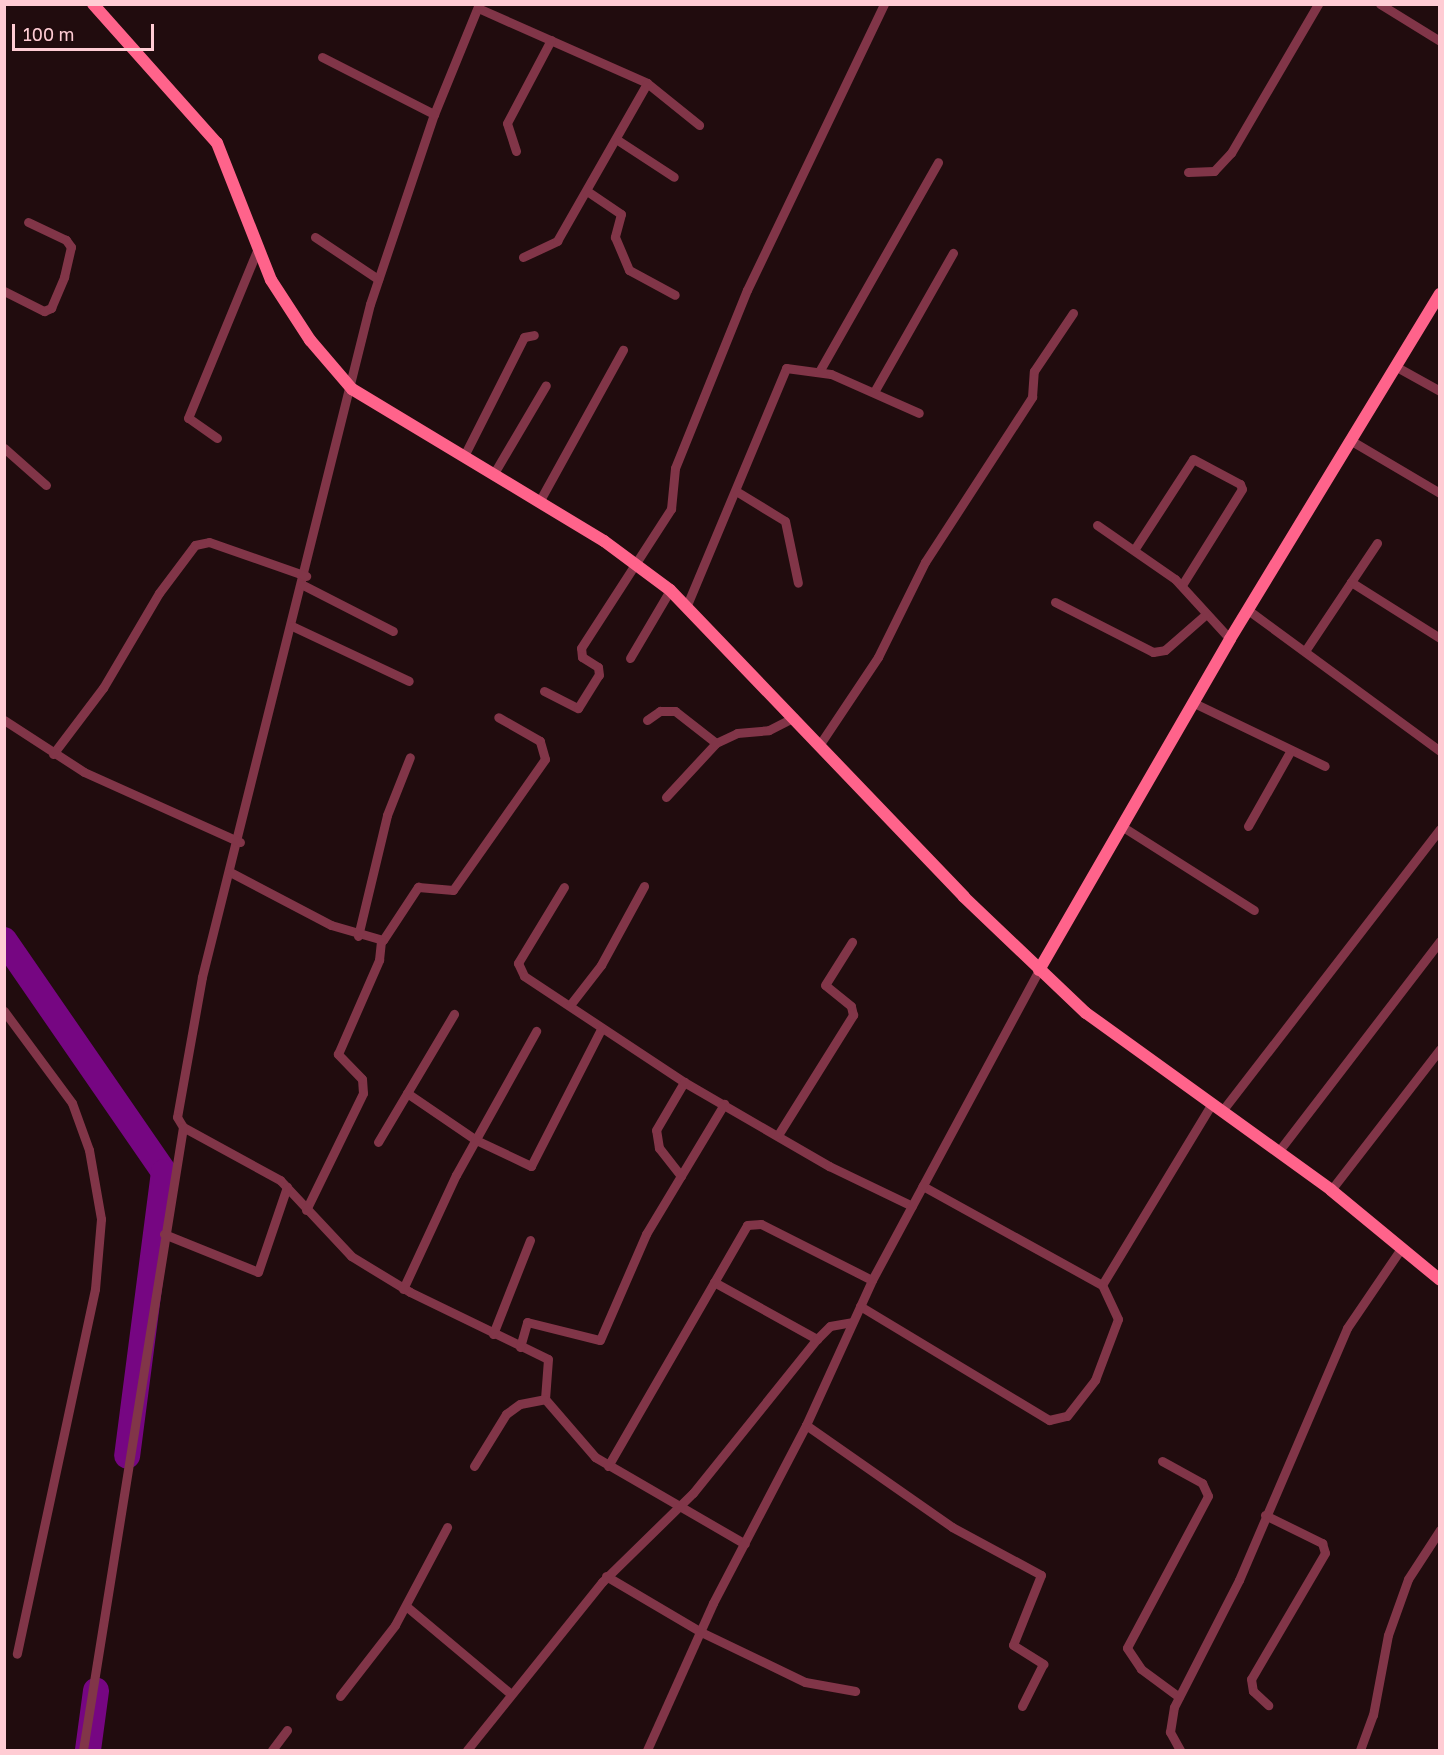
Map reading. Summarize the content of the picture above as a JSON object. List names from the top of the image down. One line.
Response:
{"scale_bar":"100 m"}
